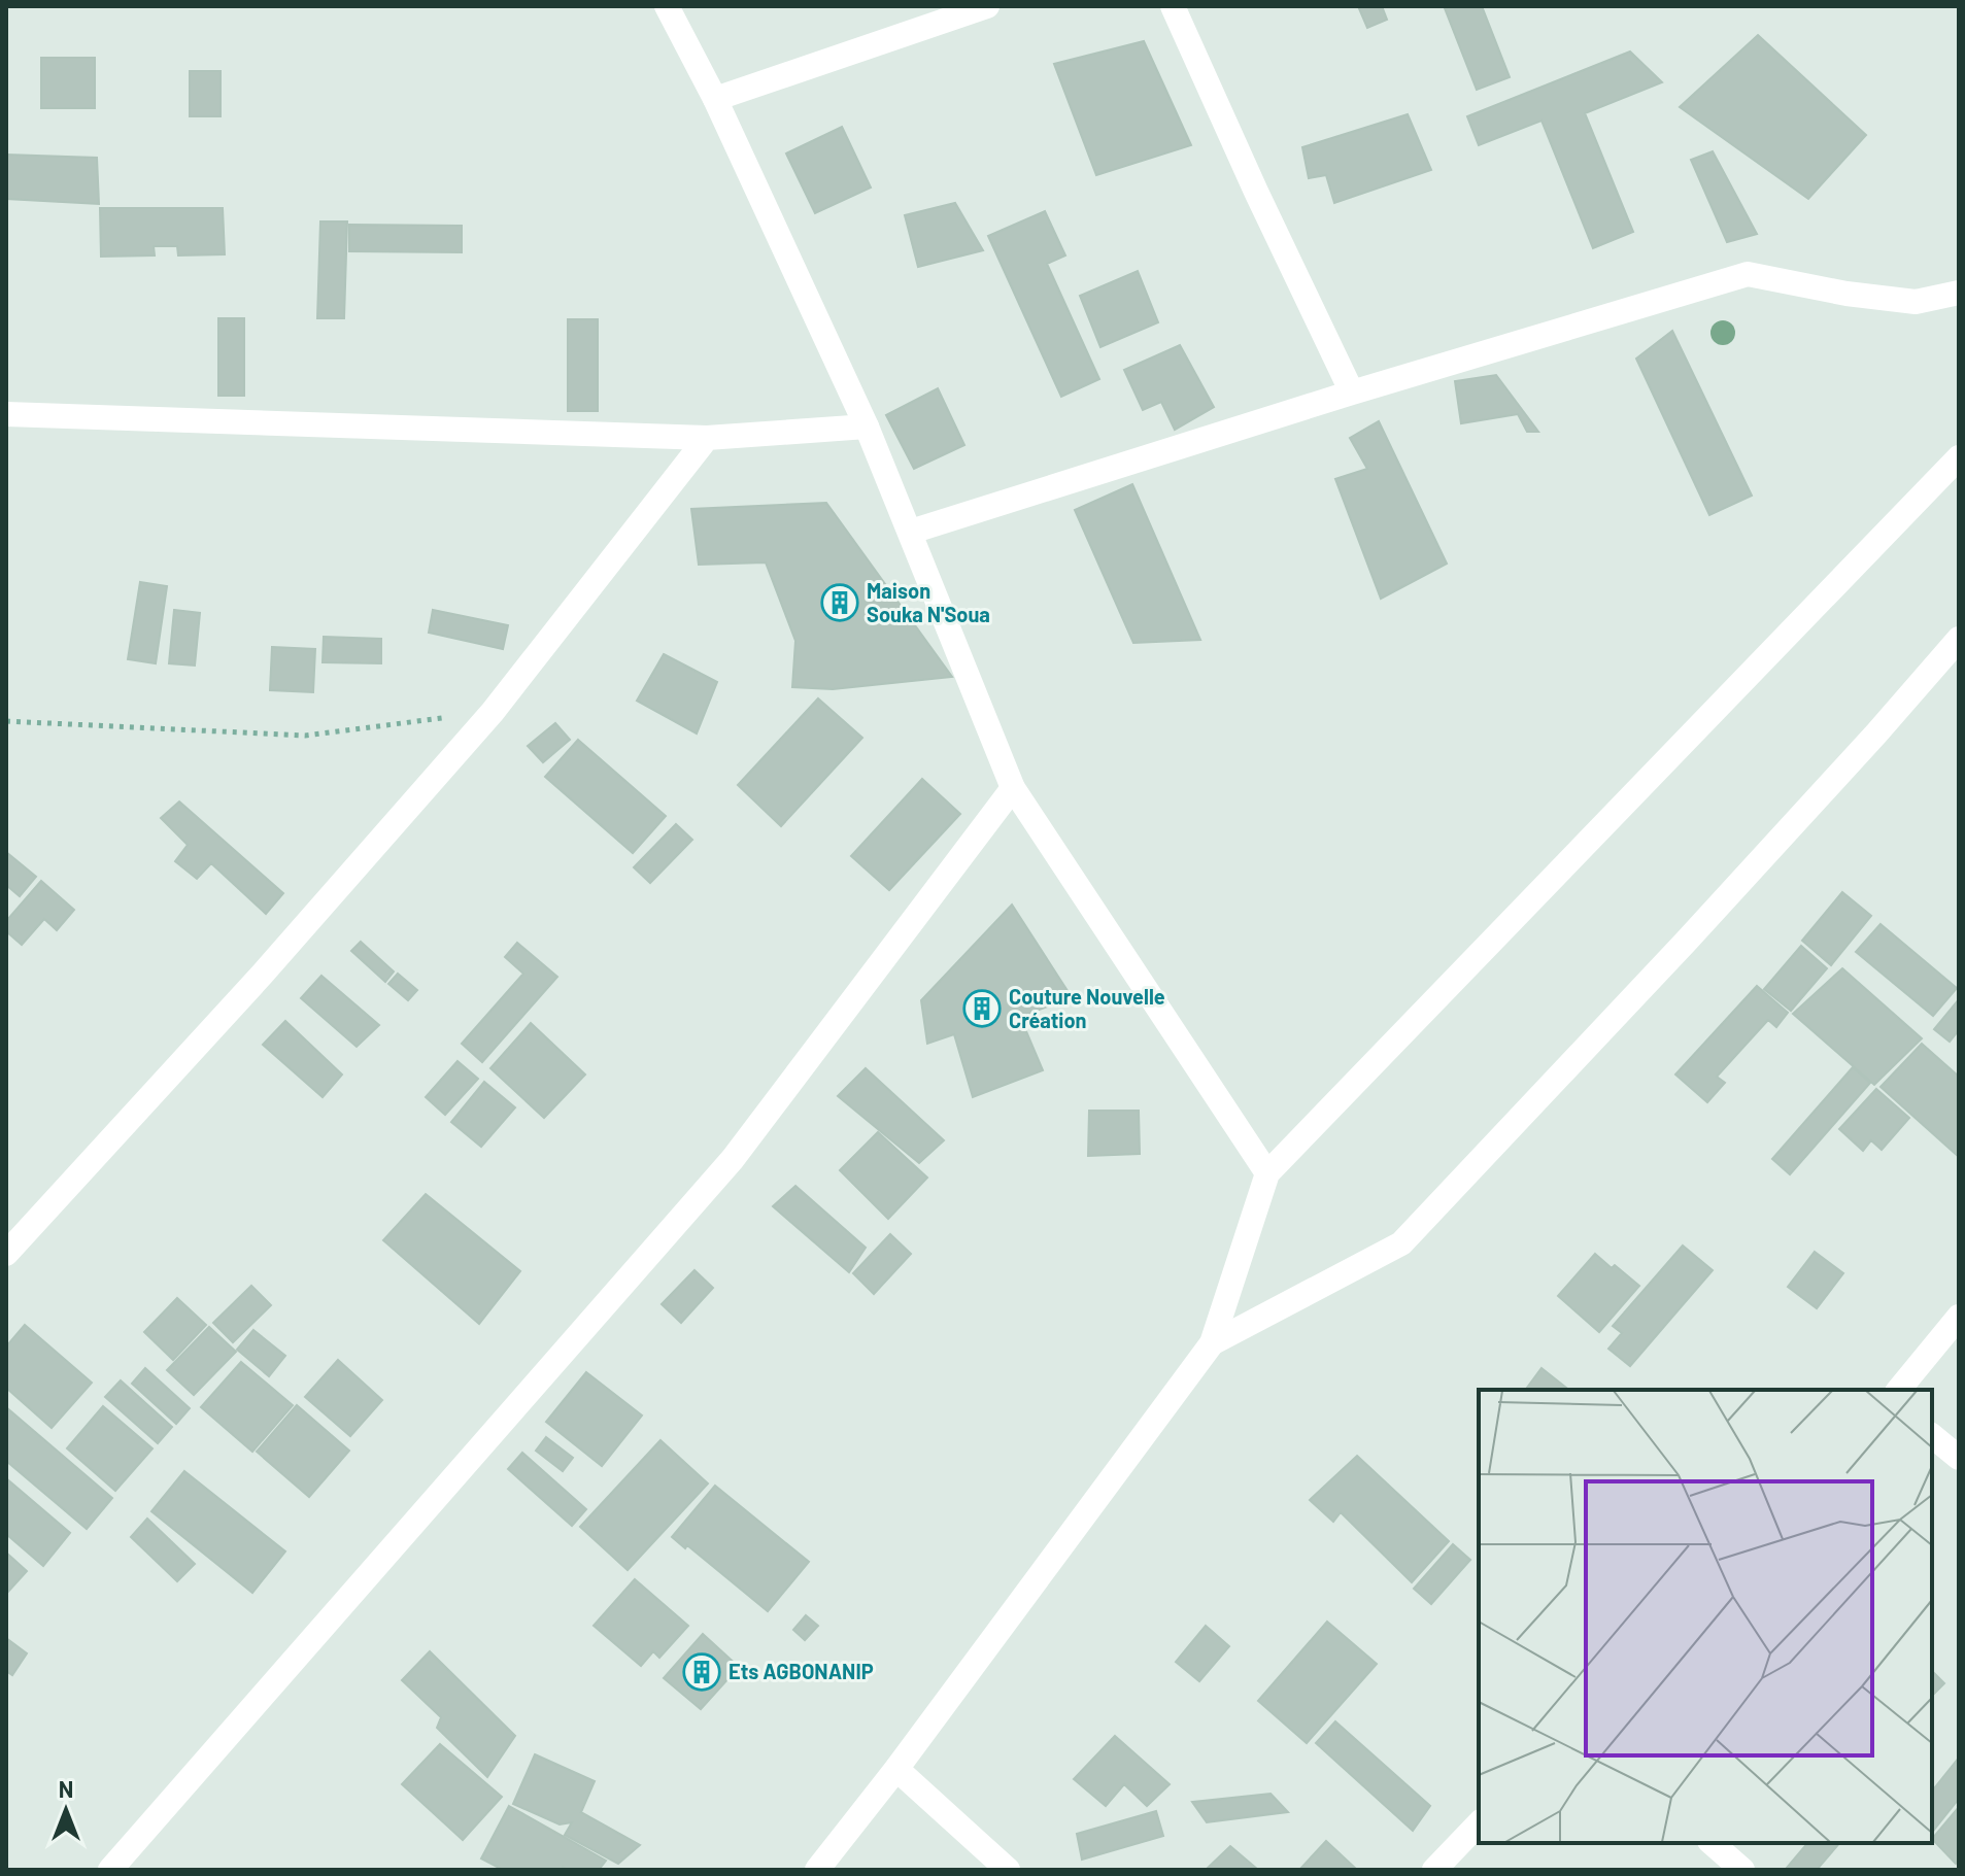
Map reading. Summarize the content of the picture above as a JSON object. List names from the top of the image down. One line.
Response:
{"places":{"building":["Maison Souka N'Soua","Couture Nouvelle Création","Ets AGBONANIP"]},"north":"top"}
